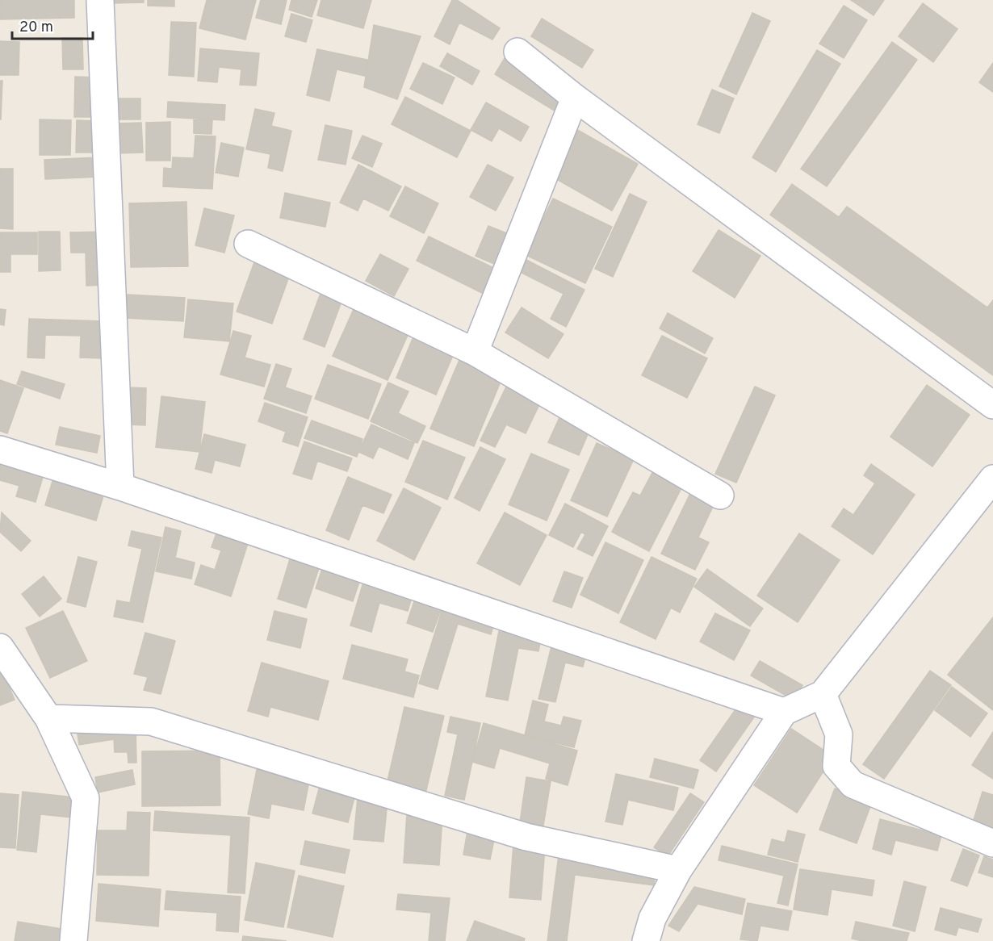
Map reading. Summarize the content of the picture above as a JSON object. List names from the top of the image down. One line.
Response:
{"scale_bar":"20 m"}
